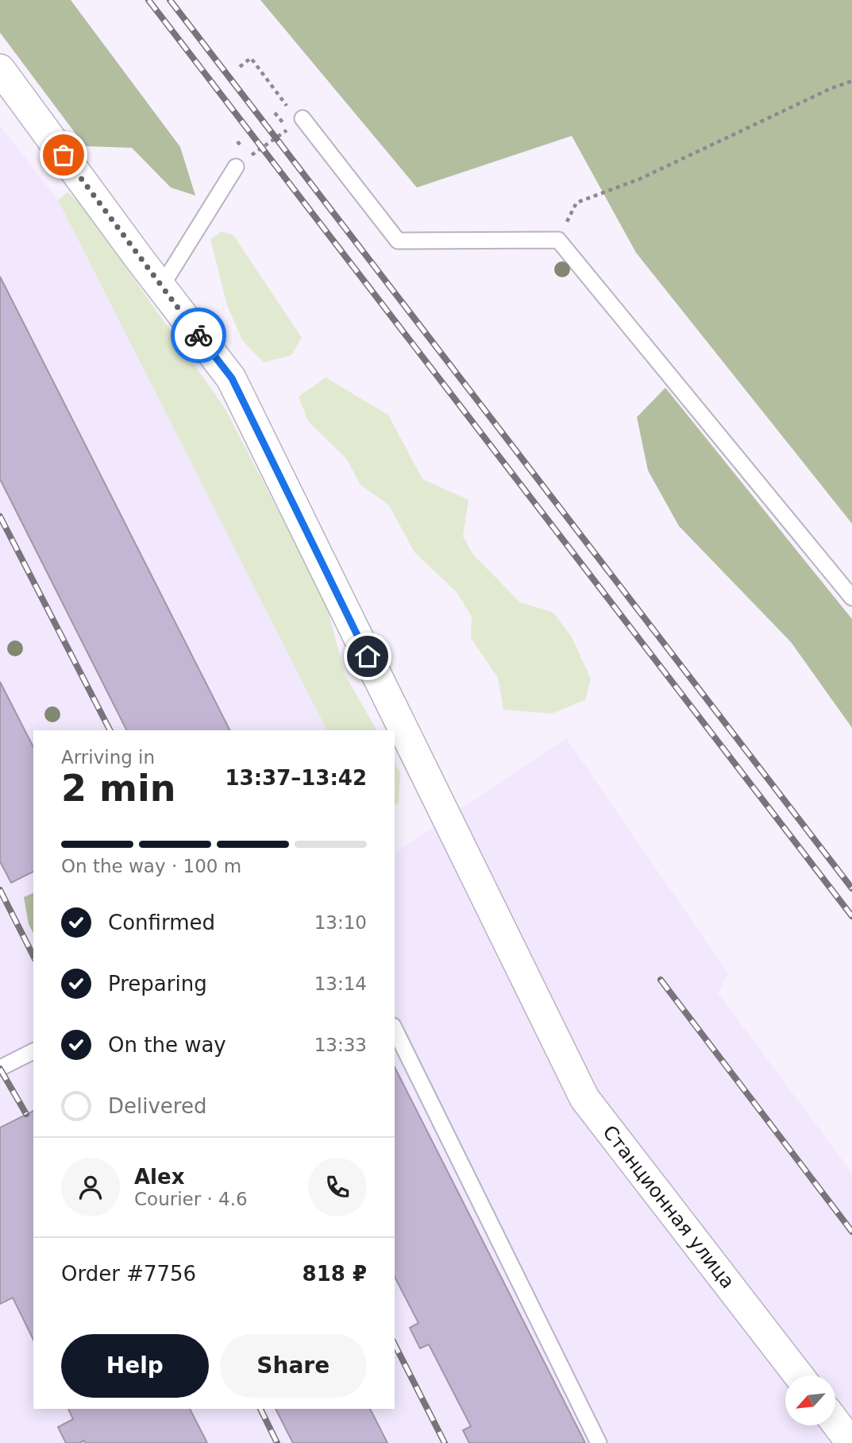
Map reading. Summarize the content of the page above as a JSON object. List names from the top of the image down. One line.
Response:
{"streets":{"street":["Станционная улица"]},"north":"bottom left","page":{"heading":["2 min","Arriving in","13:37–13:42"],"panel":["Alex","Courier · 4.6","Order #7756","818 ₽"],"bar":"On the way · 100 m","list":[["Confirmed","13:10"],["Preparing","13:14"],["On the way","13:33"],"Delivered"],"buttons":["Help","Share"]}}
